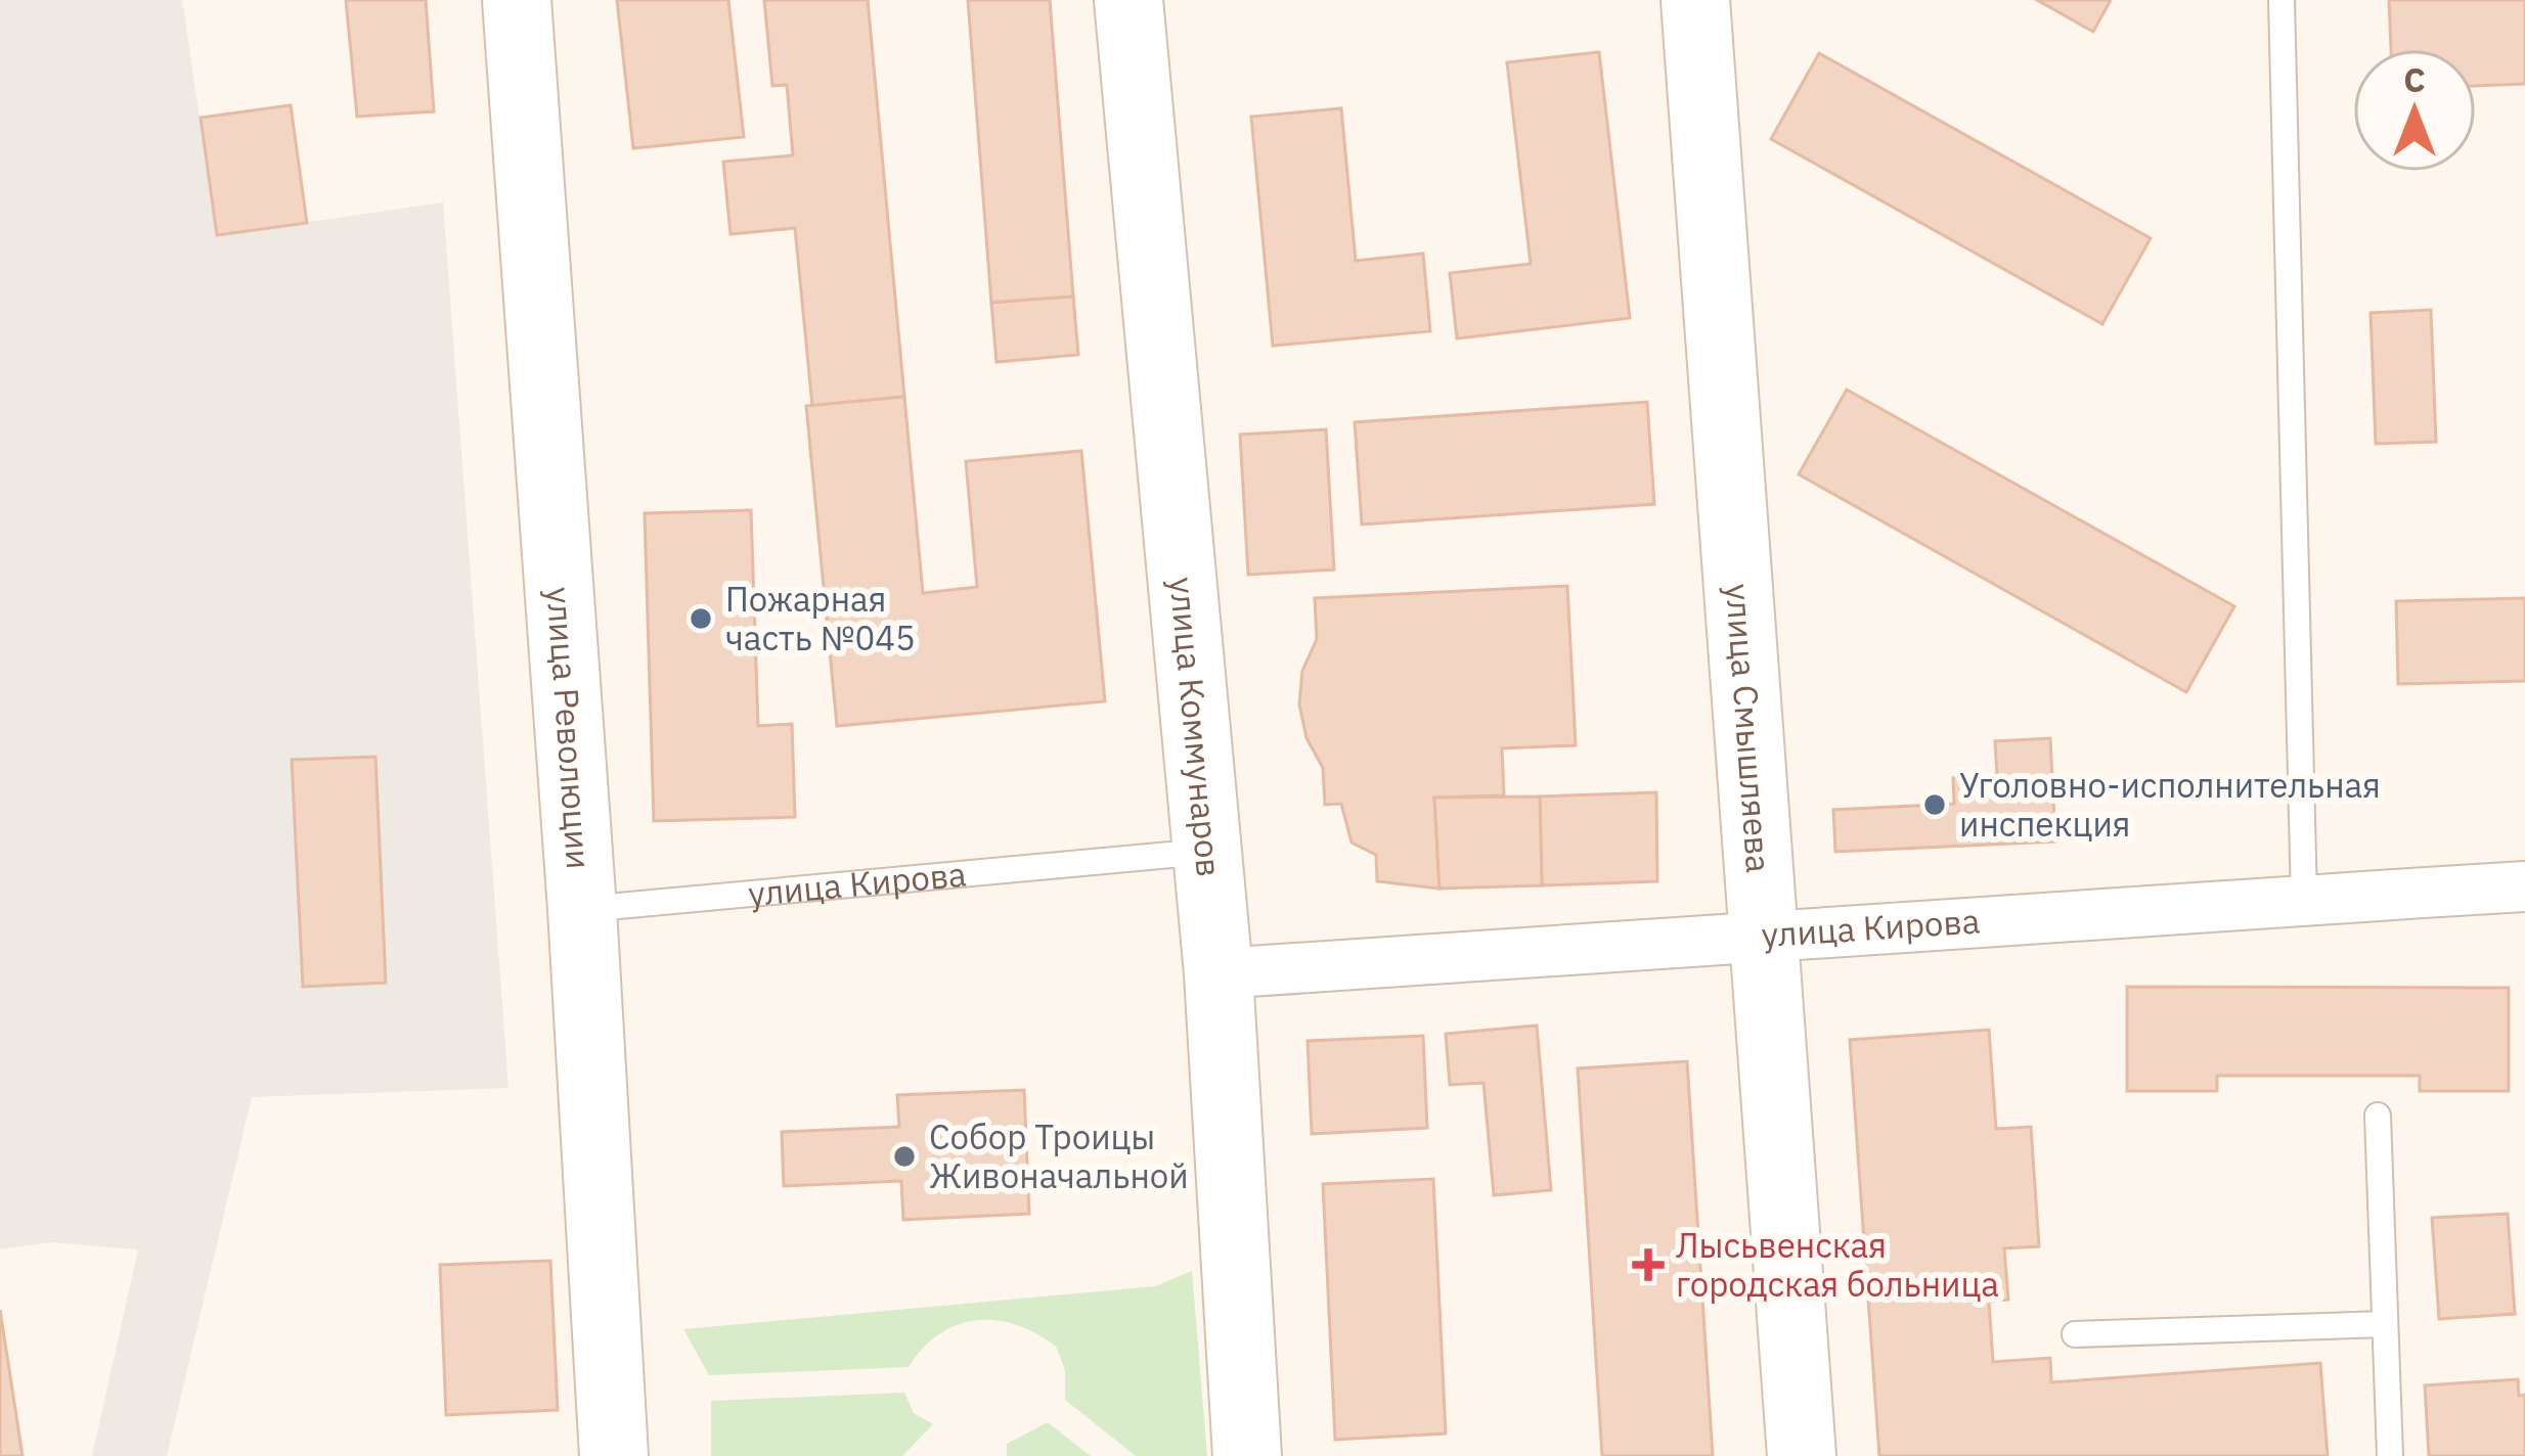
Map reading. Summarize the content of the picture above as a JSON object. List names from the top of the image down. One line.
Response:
{"streets":{"street":["улица Революции","улица Коммунаров","улица Смышляева","улица Кирова"]},"crossings":[["улица Революции","улица Кирова"],["улица Коммунаров","улица Кирова"],["улица Смышляева","улица Кирова"]],"places":{"other":["Пожарная часть №045","Уголовно-исполнительная инспекция","Собор Троицы Живоначальной"],"health":["Лысьвенская городская больница"]},"north":"top"}
